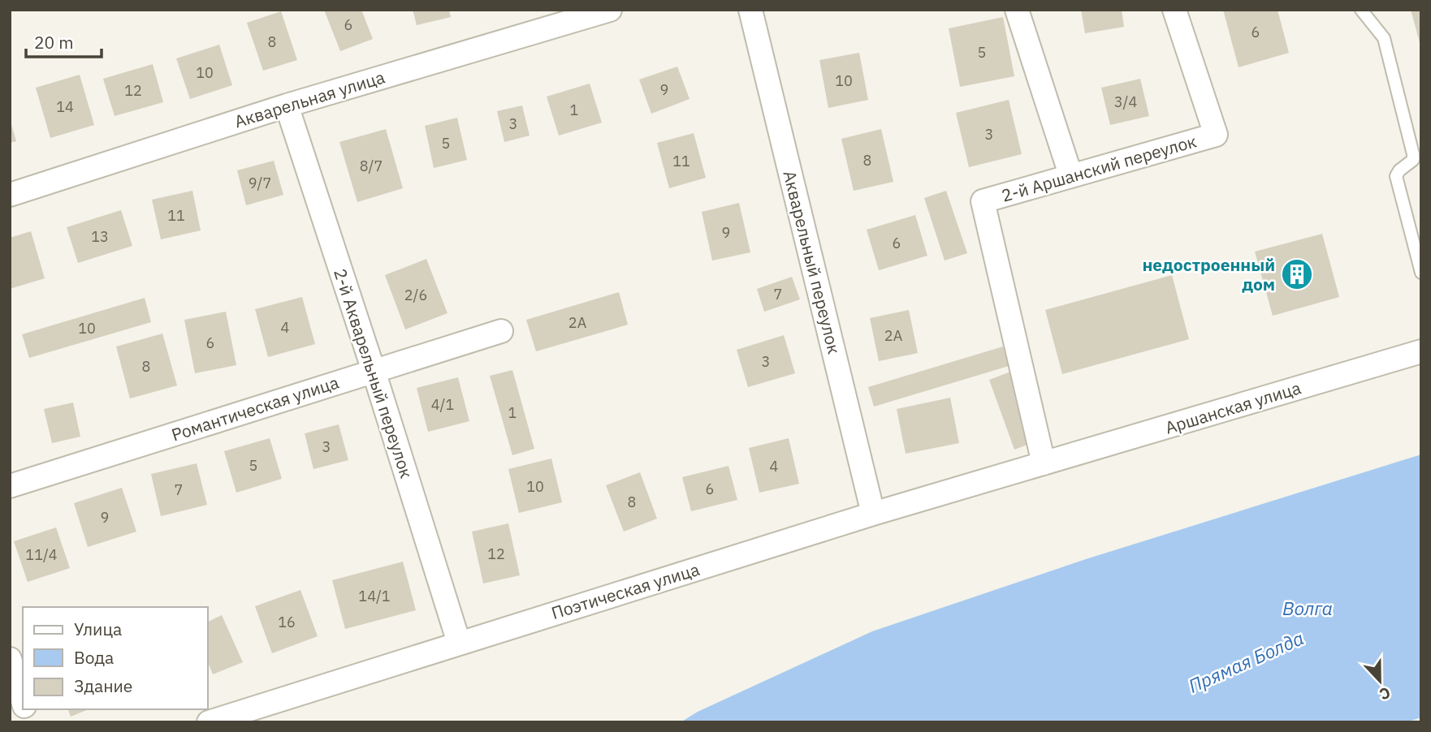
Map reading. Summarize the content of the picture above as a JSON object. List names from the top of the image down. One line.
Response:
{"streets":{"street":["Акварельная улица","2-й Аршанский переулок","Акварельный переулок","2-й Акварельный переулок","Аршанская улица","Романтическая улица","Поэтическая улица"]},"crossings":[["Акварельная улица","2-й Акварельный переулок"],["2-й Аршанский переулок","Аршанская улица"],["2-й Аршанский переулок","Поэтическая улица"],["Акварельный переулок","Поэтическая улица"],["2-й Акварельный переулок","Романтическая улица"],["2-й Акварельный переулок","Поэтическая улица"],["Аршанская улица","Поэтическая улица"]],"water":["Волга","Прямая Болда"],"places":{"building":["недостроенный дом"]},"house_numbers":["6","6","8","5","10","10","9","12","3/4","14","1","3","3","5","8","11","8/7","9/7","11","9","13","6","7","2/6","2А","4","10","2А","6","3","8","4/1","1","3","5","4","10","6","7","8","9","12","11/4","14/1","16"],"legend":["Улица","Вода","Здание"],"scale_bar":"20 m","north":"bottom"}
